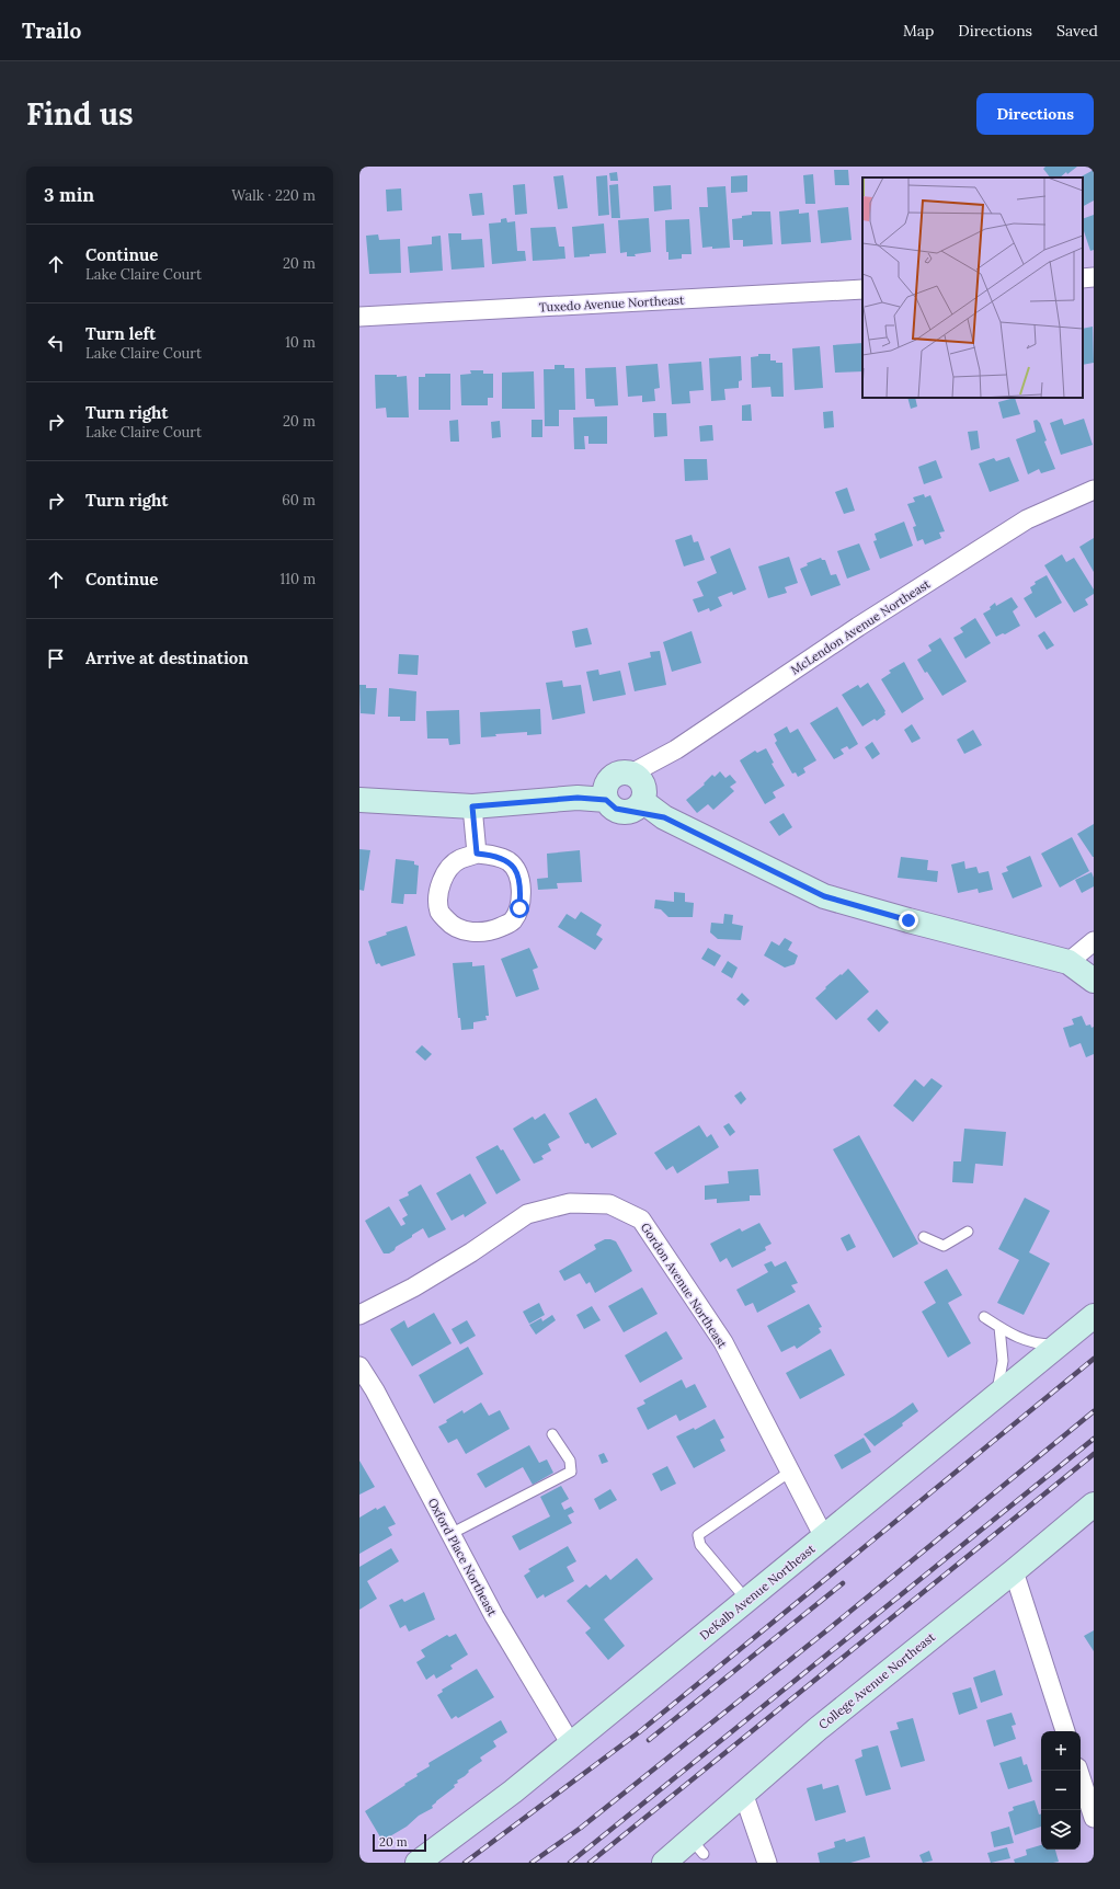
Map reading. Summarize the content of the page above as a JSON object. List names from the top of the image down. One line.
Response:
{"streets":{"street":["Tuxedo Avenue Northeast","McLendon Avenue Northeast","Gordon Avenue Northeast","Oxford Place Northeast","DeKalb Avenue Northeast","College Avenue Northeast"]},"crossings":[["Gordon Avenue Northeast","DeKalb Avenue Northeast"],["Oxford Place Northeast","DeKalb Avenue Northeast"]],"scale_bar":"20 m","page":{"header":"Trailo","nav":["Map","Directions","Saved"],"buttons":"Directions","title":"Find us","heading":["3 min","Walk · 220 m"],"list":[["Continue","Lake Claire Court","20 m"],["Turn left","Lake Claire Court","10 m"],["Turn right","Lake Claire Court","20 m"],["Turn right","60 m"],["Continue","110 m"],"Arrive at destination"],"map_buttons":["+","−"],"scale":"20 m"}}
